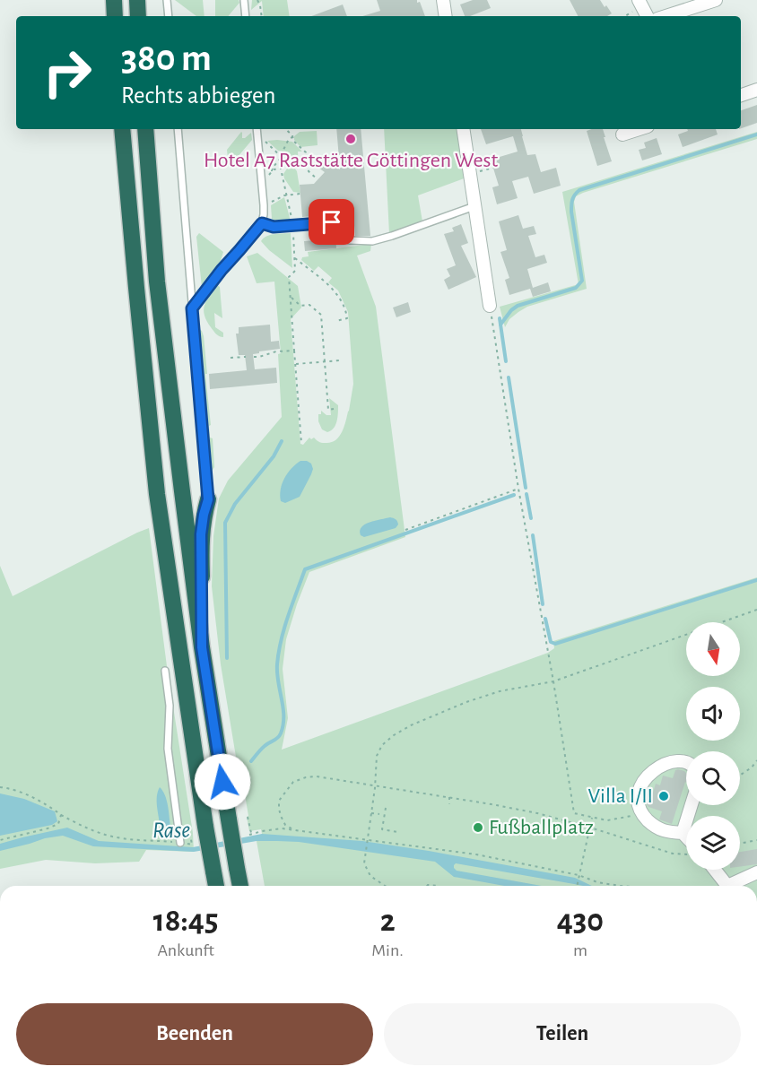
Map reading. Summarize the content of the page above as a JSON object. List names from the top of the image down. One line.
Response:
{"water":["Rase"],"places":["Hotel A7 Raststätte Göttingen West","Villa I/II","Fußballplatz"],"north":"bottom","page":{"turn":["380 m","Rechts abbiegen"],"eta":["18:45","Ankunft","2","Min.","430","m"],"buttons":["Beenden","Teilen"]}}
